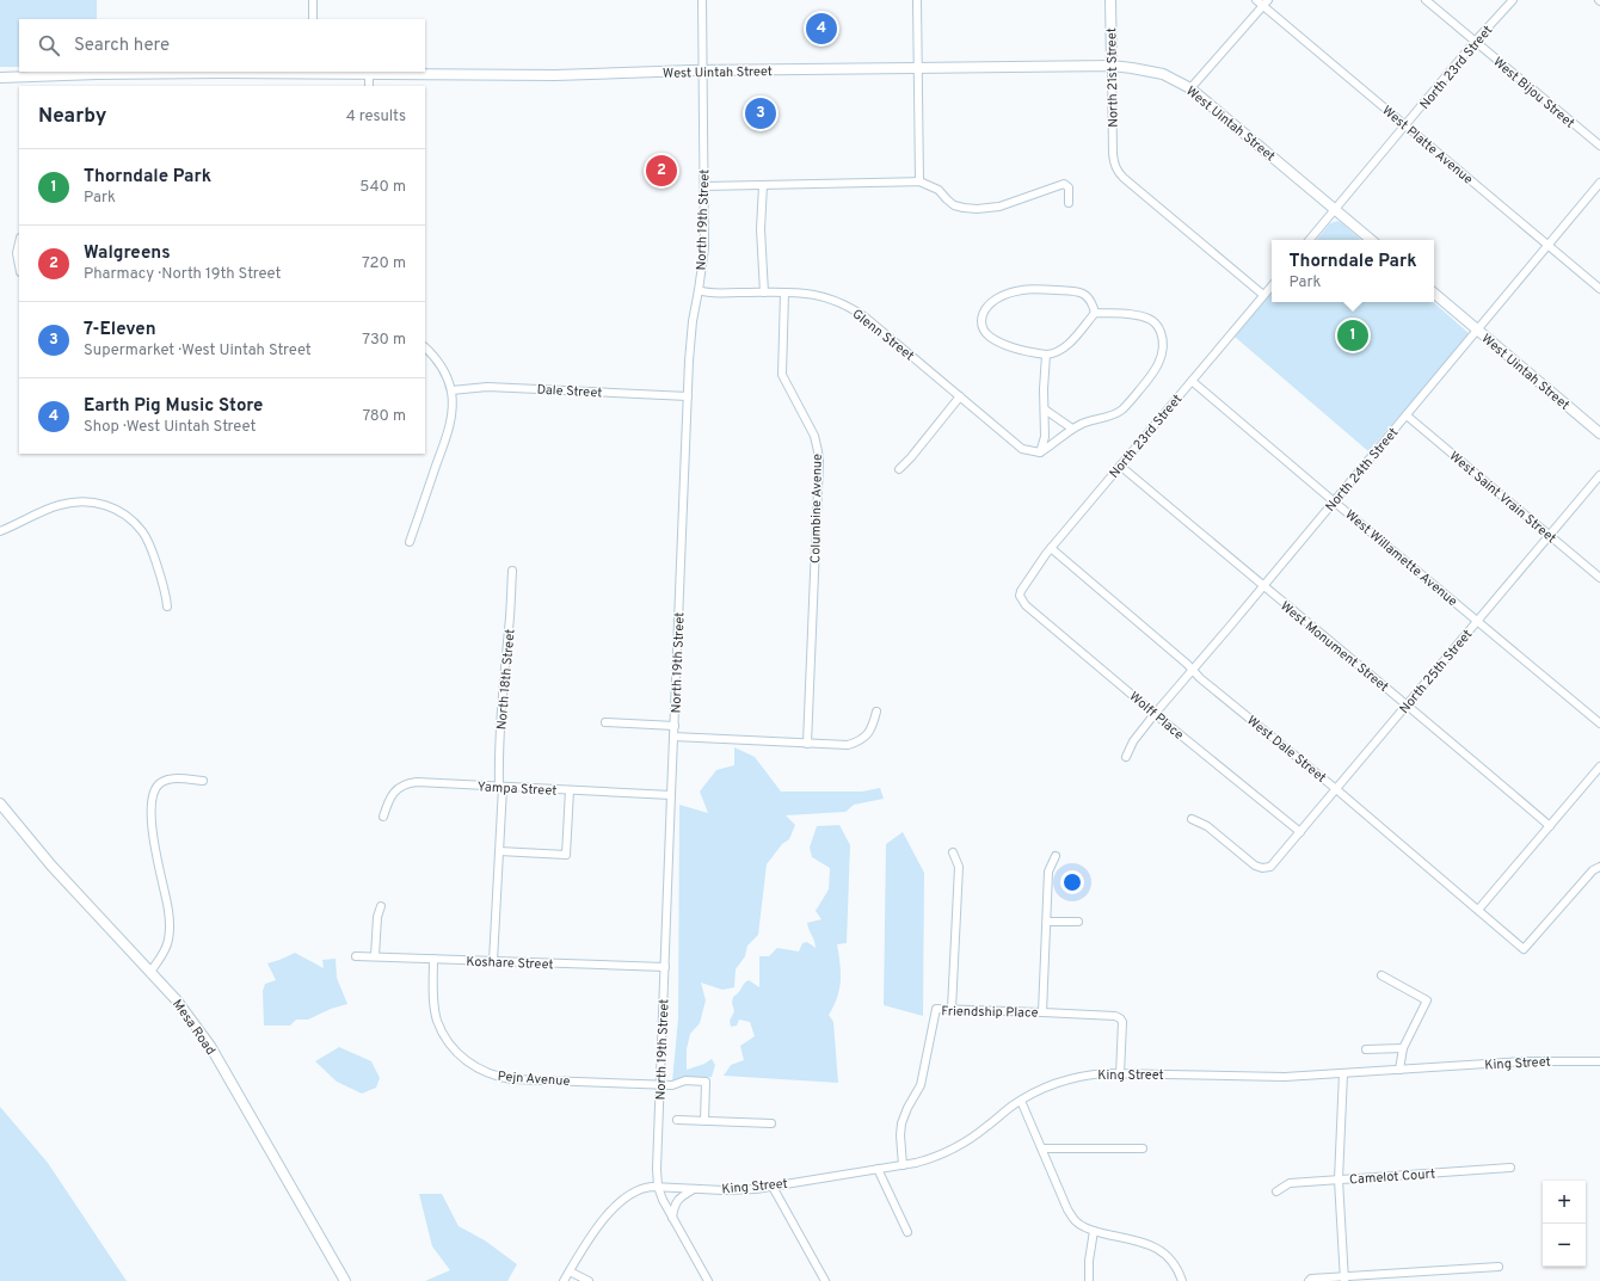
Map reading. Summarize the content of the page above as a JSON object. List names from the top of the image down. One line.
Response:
{"streets":{"main road":["West Uintah Street","North 21st Street","Mesa Road"],"street":["North 23rd Street","West Bijou Street","West Platte Avenue","North 19th Street","Glenn Street","Dale Street","North 24th Street","West Saint Vrain Street","Columbine Avenue","West Willamette Avenue","West Monument Street","North 25th Street","North 18th Street","Wolff Place","West Dale Street","Yampa Street","Koshare Street","Friendship Place","King Street","Pejn Avenue","Camelot Court"]},"crossings":[["North 23rd Street","West Uintah Street"],["North 23rd Street","North 21st Street"],["North 23rd Street","West Bijou Street"],["North 23rd Street","West Platte Avenue"],["North 23rd Street","West Willamette Avenue"],["North 23rd Street","West Monument Street"],["North 23rd Street","Wolff Place"],["North 23rd Street","West Dale Street"],["West Uintah Street","North 21st Street"],["West Uintah Street","North 19th Street"],["West Uintah Street","North 24th Street"],["West Platte Avenue","North 24th Street"],["North 19th Street","Glenn Street"],["North 19th Street","Dale Street"],["North 19th Street","Yampa Street"],["North 19th Street","Koshare Street"],["North 19th Street","King Street"],["North 19th Street","Pejn Avenue"],["Glenn Street","Columbine Avenue"],["North 24th Street","West Saint Vrain Street"],["North 24th Street","West Willamette Avenue"],["North 24th Street","West Monument Street"],["North 24th Street","Wolff Place"],["North 24th Street","West Dale Street"],["West Saint Vrain Street","North 25th Street"],["West Willamette Avenue","North 25th Street"],["West Monument Street","North 25th Street"],["North 25th Street","Wolff Place"],["North 25th Street","West Dale Street"],["North 18th Street","Yampa Street"],["North 18th Street","Koshare Street"],["Koshare Street","Pejn Avenue"],["Friendship Place","King Street"]],"page":{"pins":["4","3","2","1"],"search":"Search here","heading":["Nearby","4 results"],"list":[{"mark":"1","name":"Thorndale Park","note":"Park","value":"540 m"},{"mark":"2","name":"Walgreens","note":"Pharmacy · North 19th Street","value":"720 m"},{"mark":"3","name":"7-Eleven","note":"Supermarket · West Uintah Street","value":"730 m"},{"mark":"4","name":"Earth Pig Music Store","note":"Shop · West Uintah Street","value":"780 m"}],"popup":["Thorndale Park","Park"],"map_buttons":["+","−"]}}
